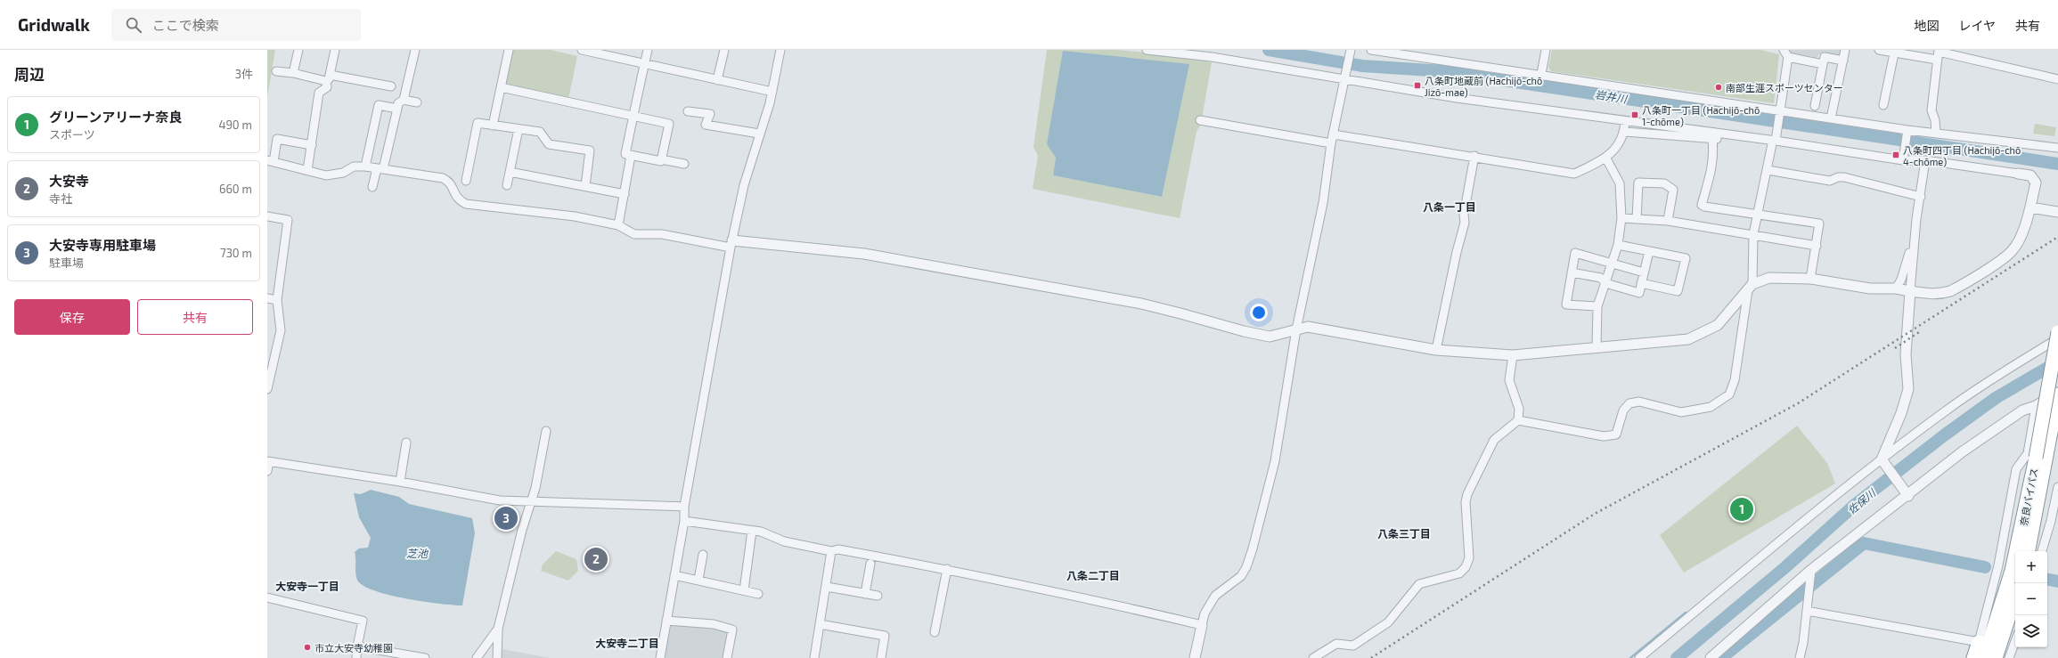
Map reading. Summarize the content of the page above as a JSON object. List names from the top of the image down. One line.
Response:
{"streets":{"highway":["奈良バイパス"]},"districts":["八条一丁目","八条三丁目","八条二丁目","大安寺一丁目","大安寺二丁目"],"water":["岩井川","佐保川","芝池"],"places":{"transit":["八条町地蔵前 (Hachijō-chō Jizō-mae)","八条町一丁目 (Hachijō-chō 1-chōme)","八条町四丁目 (Hachijō-chō 4-chōme)"],"other":["南部生涯スポーツセンター","市立大安寺幼稚園"]},"page":{"header":"Gridwalk","search":"ここで検索","nav":["地図","レイヤ","共有"],"heading":["周辺","3件"],"list":[{"mark":"1","name":"グリーンアリーナ奈良","note":"スポーツ","value":"490 m"},{"mark":"2","name":"大安寺","note":"寺社","value":"660 m"},{"mark":"3","name":"大安寺専用駐車場","note":"駐車場","value":"730 m"}],"buttons":["保存","共有"],"pins":["1","3","2"],"map_buttons":["+","−"]}}
